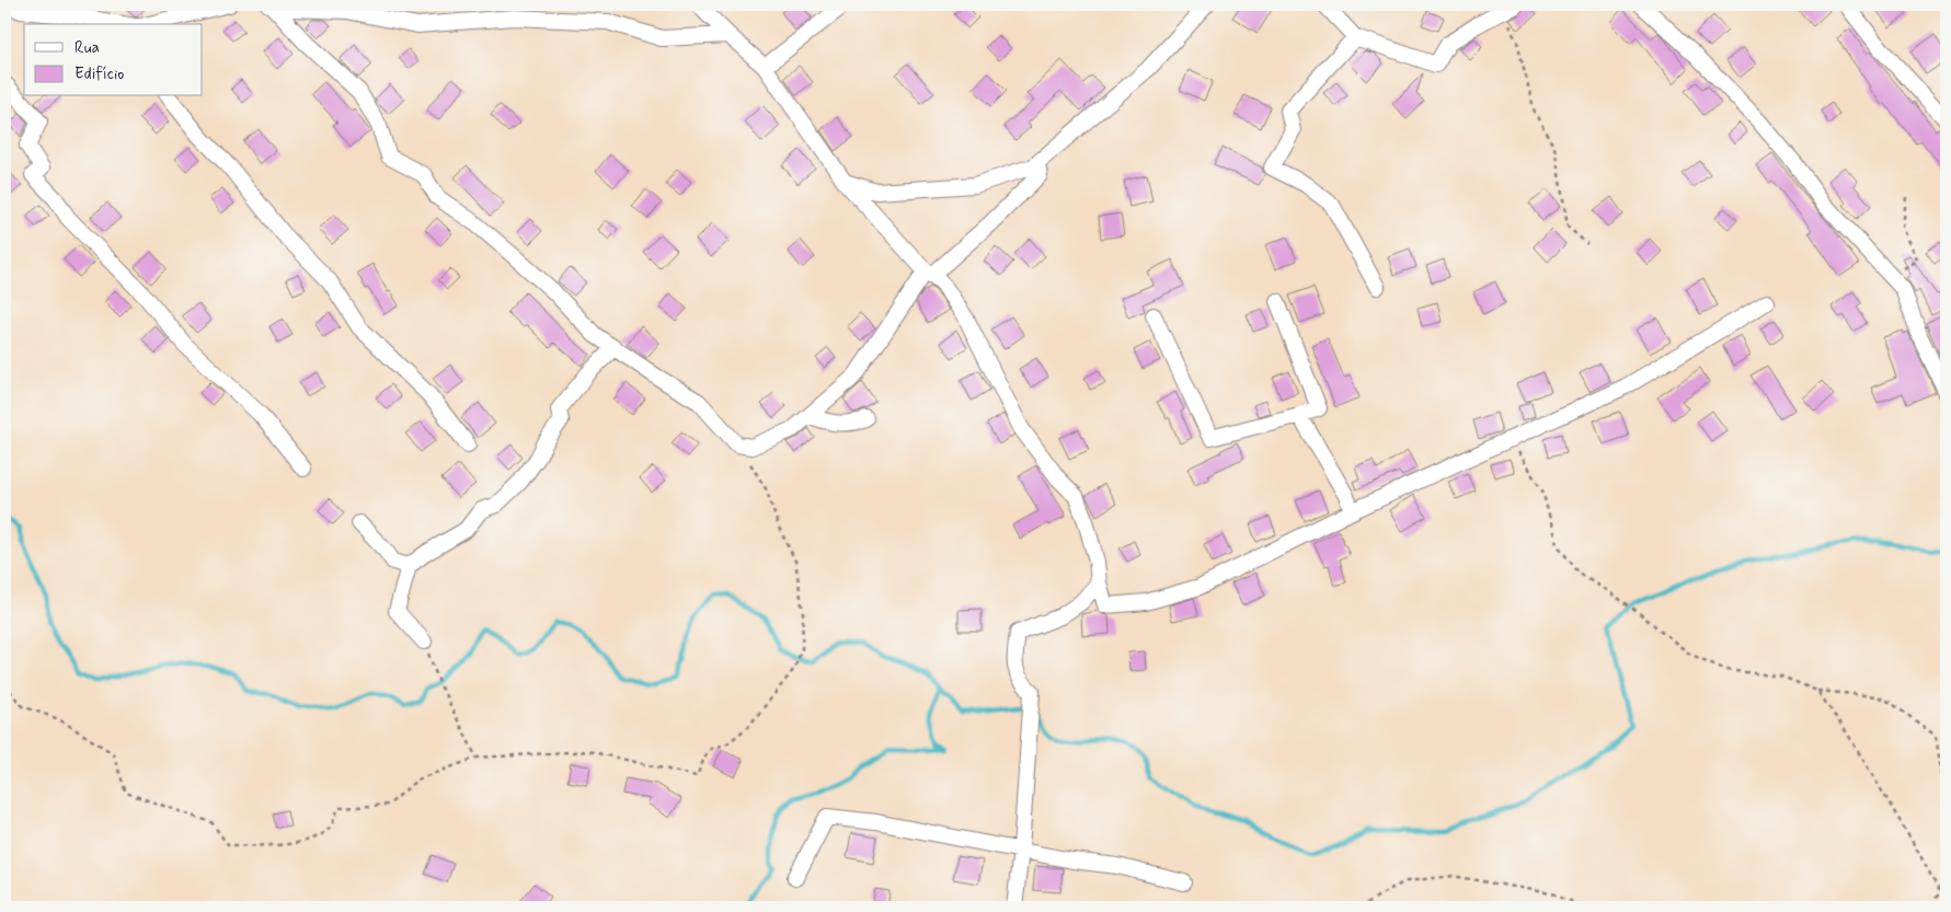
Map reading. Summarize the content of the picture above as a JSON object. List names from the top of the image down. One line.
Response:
{"legend":["Rua","Edifício"]}
